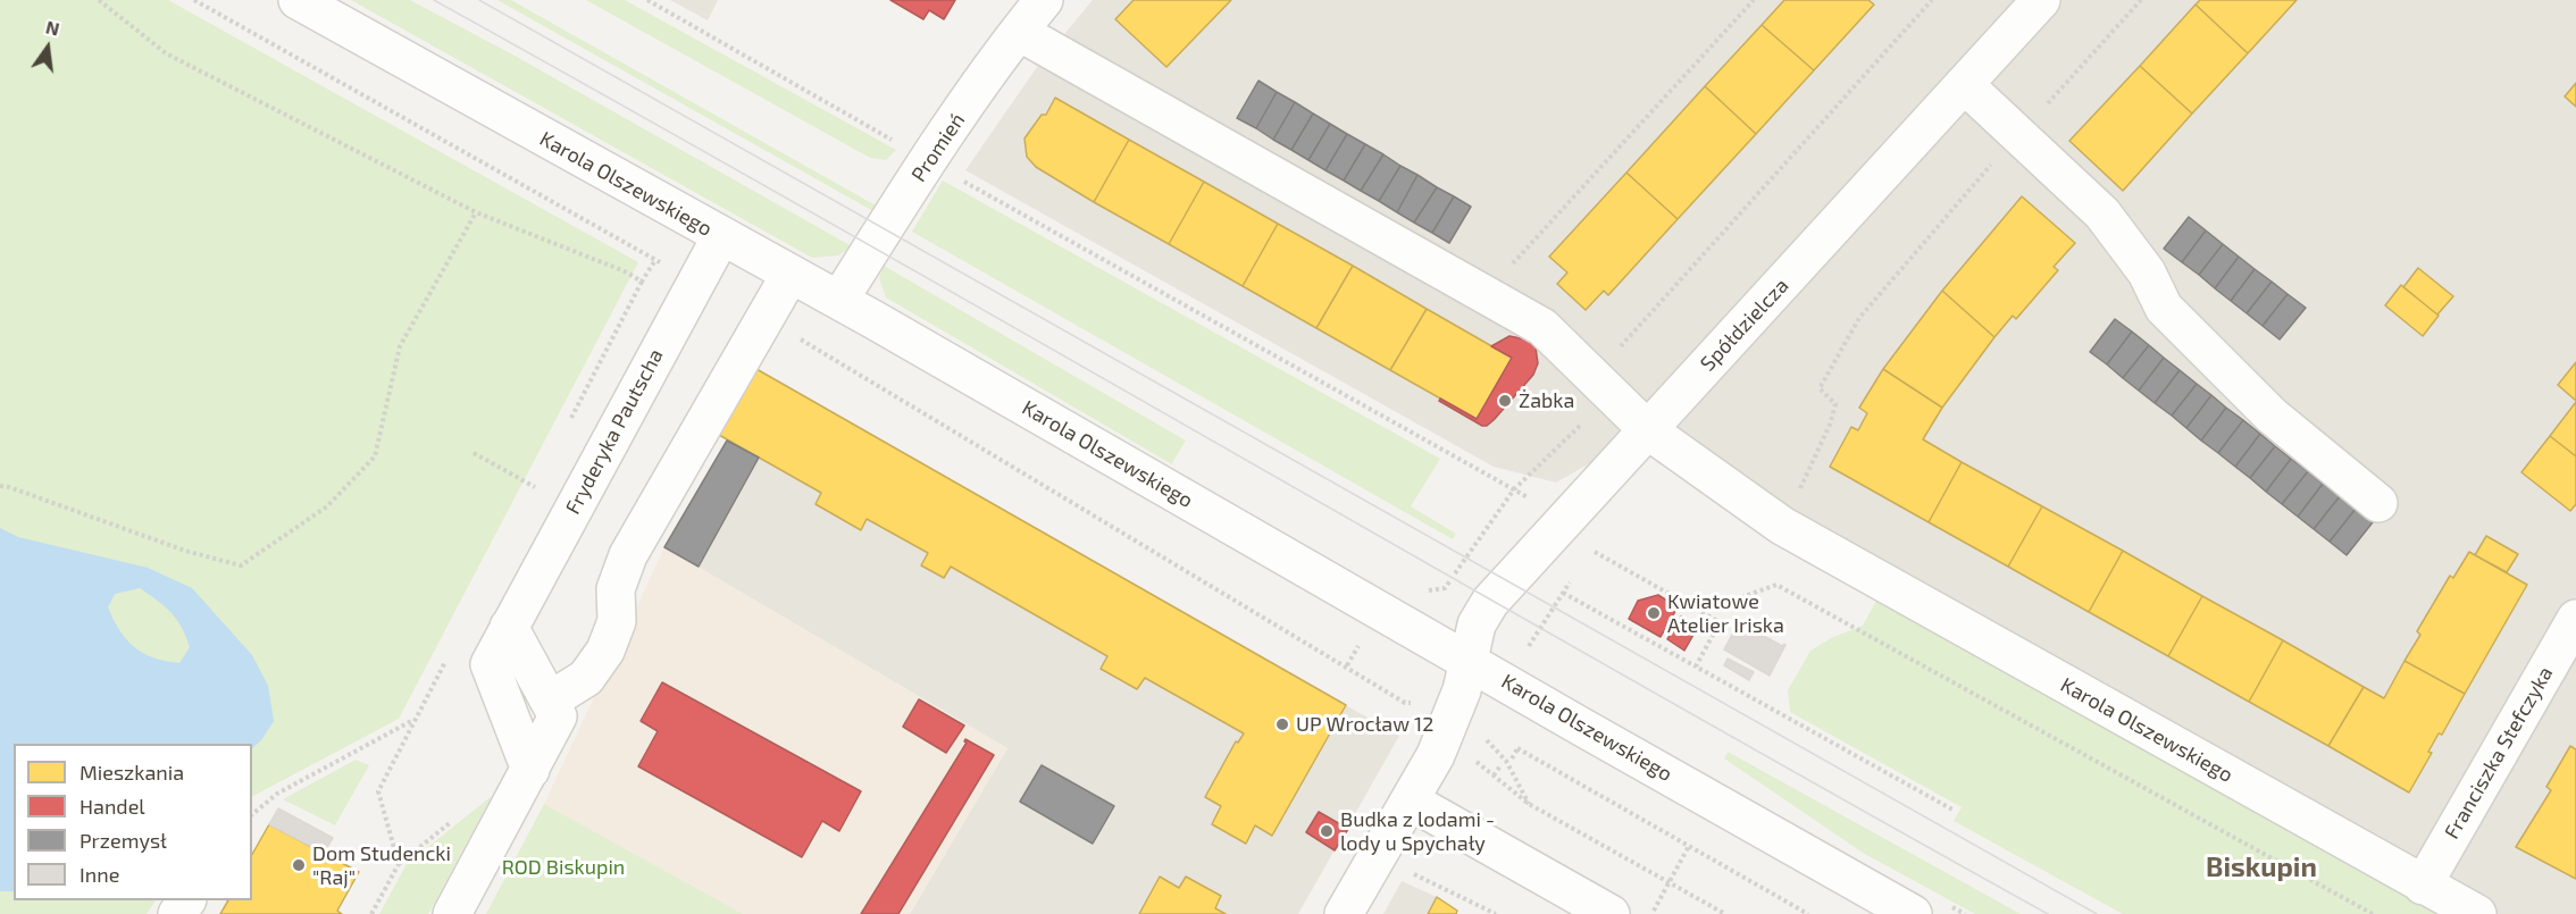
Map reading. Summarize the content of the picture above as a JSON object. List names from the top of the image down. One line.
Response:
{"streets":{"street":["Promień","Karola Olszewskiego","Spółdzielcza","Fryderyka Pautscha","Franciszka Stefczyka"]},"crossings":[["Promień","Karola Olszewskiego"],["Karola Olszewskiego","Spółdzielcza"],["Karola Olszewskiego","Fryderyka Pautscha"],["Karola Olszewskiego","Franciszka Stefczyka"]],"districts":["Biskupin"],"parks":["ROD Biskupin"],"places":["Żabka","Kwiatowe Atelier Iriska","UP Wrocław 12","Budka z lodami - lody u Spychały","Dom Studencki \"Raj\""],"legend":["Mieszkania","Handel","Przemysł","Inne"],"north":"top"}
